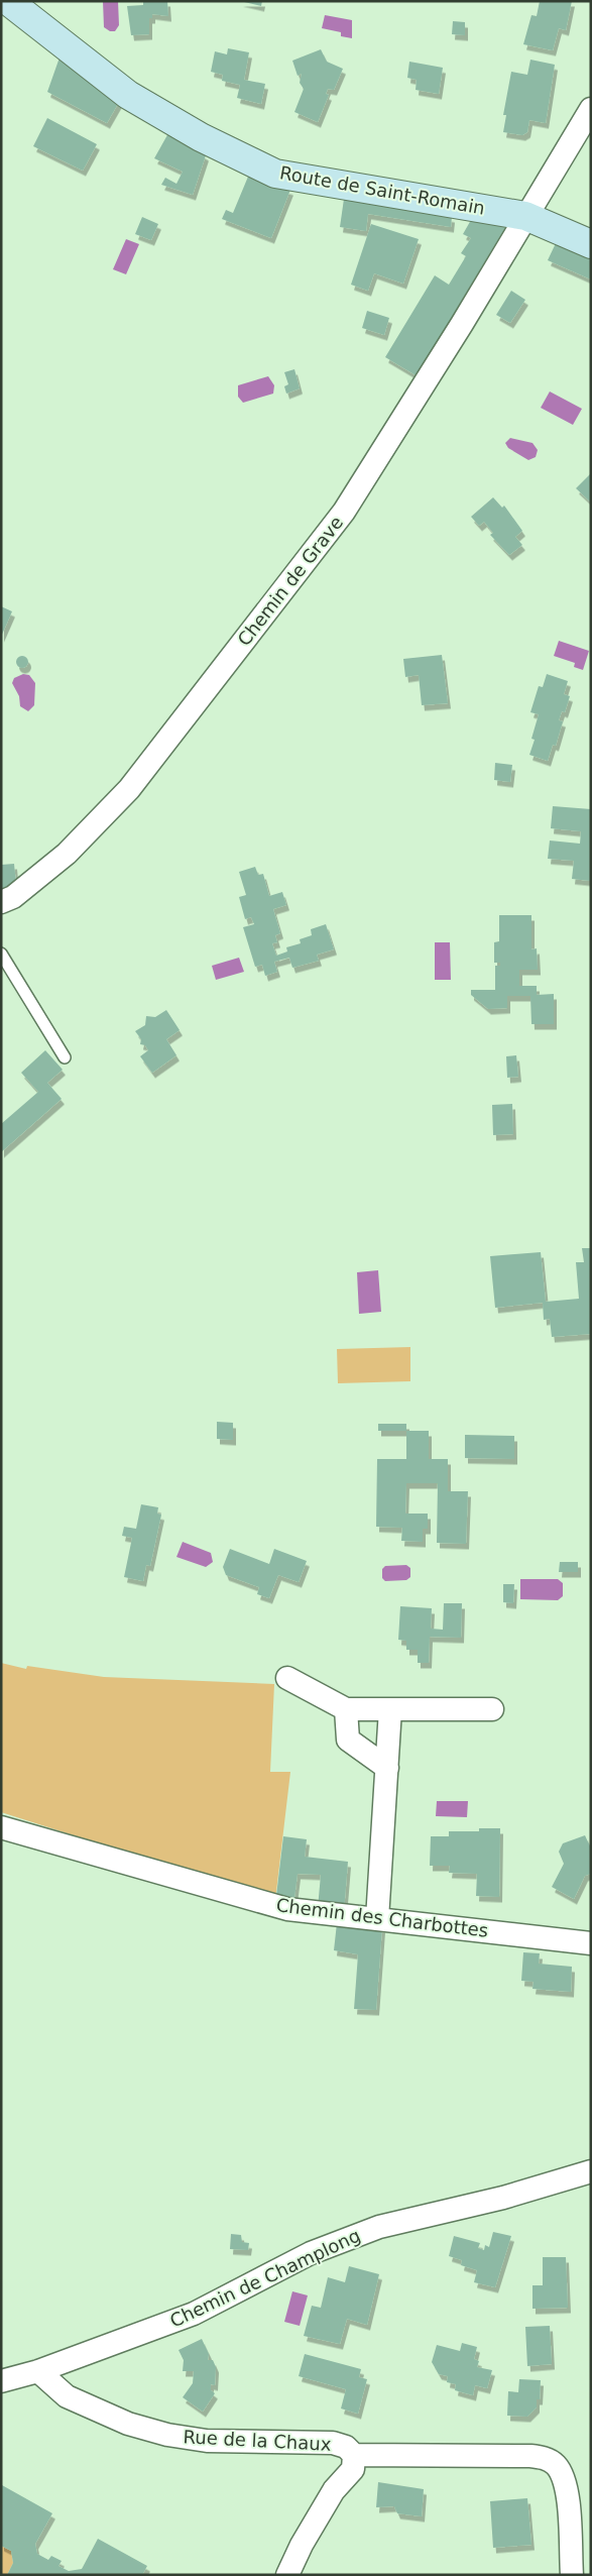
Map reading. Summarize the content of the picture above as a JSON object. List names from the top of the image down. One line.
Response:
{"streets":{"main road":["Route de Saint-Romain"],"street":["Chemin de Grave","Chemin des Charbottes","Chemin de Champlong","Rue de la Chaux"]},"crossings":[["Route de Saint-Romain","Chemin de Grave"],["Chemin de Champlong","Rue de la Chaux"]]}
